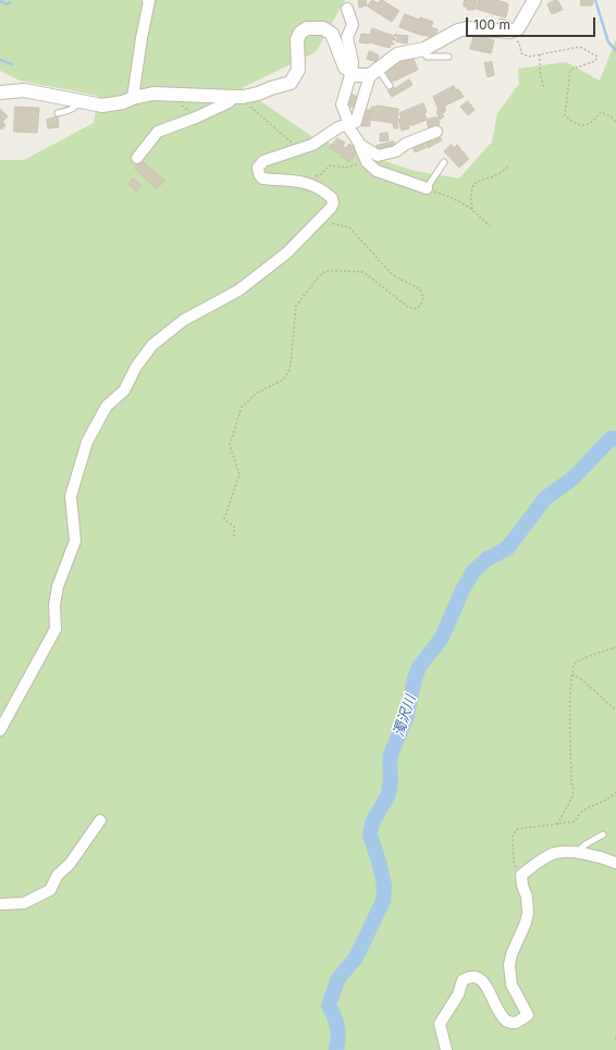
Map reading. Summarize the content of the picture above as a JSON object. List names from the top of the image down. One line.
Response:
{"water":["濁沢川"],"scale_bar":"100 m"}
